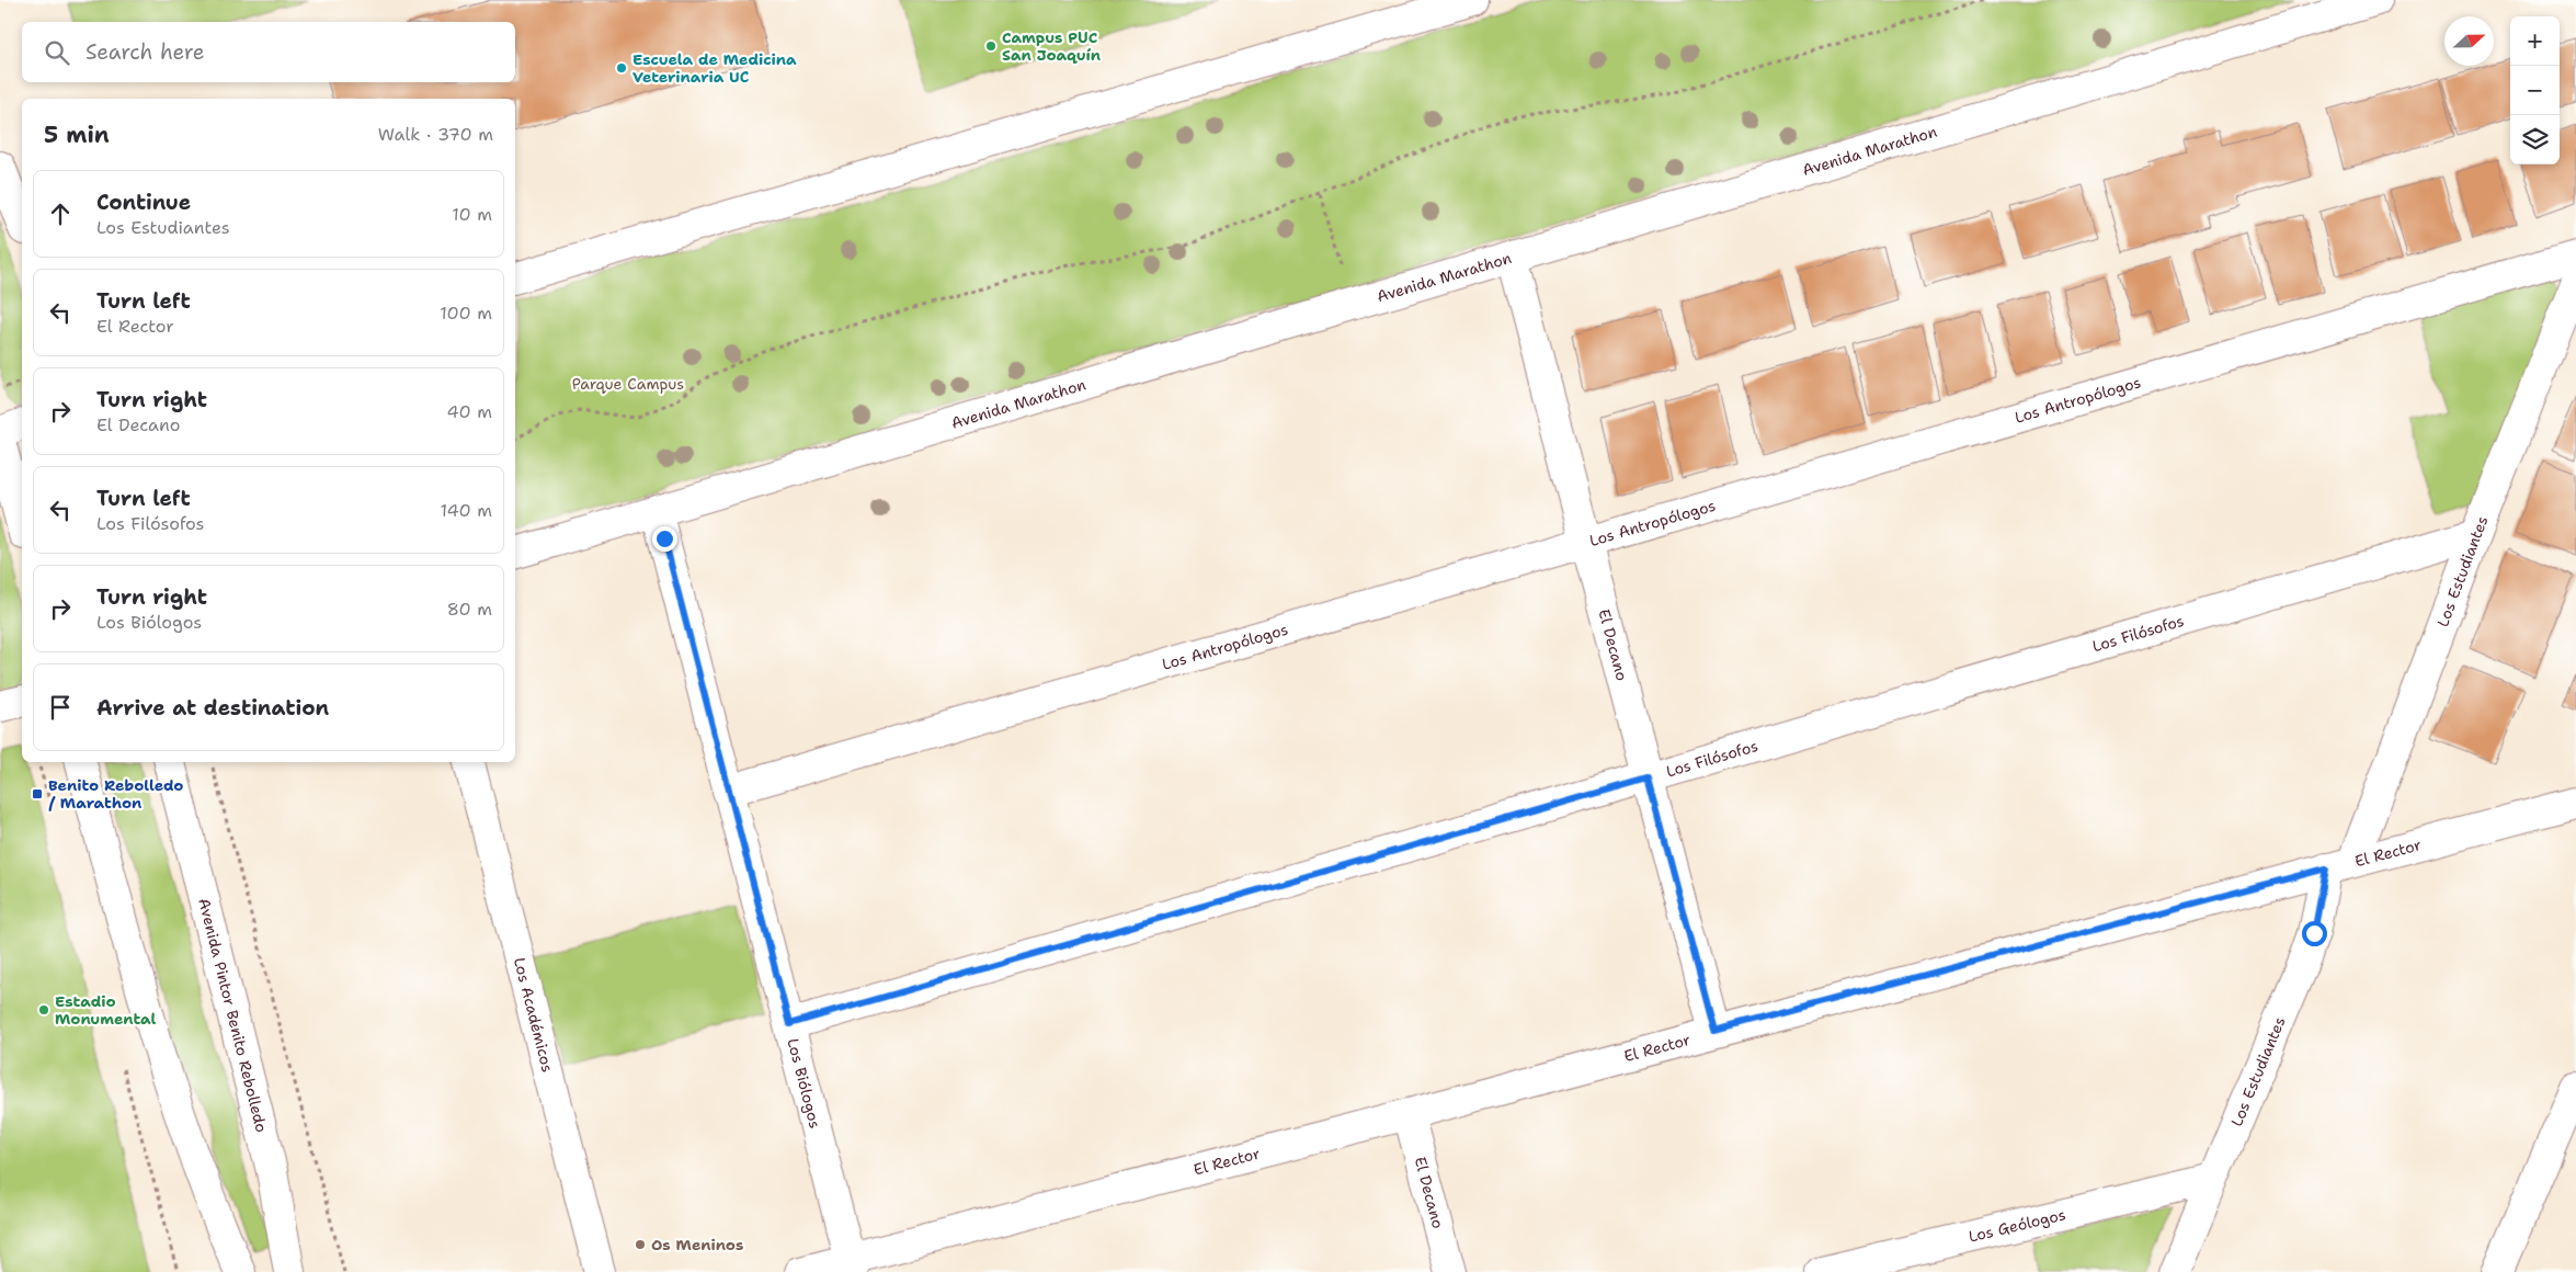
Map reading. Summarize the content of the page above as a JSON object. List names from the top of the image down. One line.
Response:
{"streets":{"street":["Avenida Marathon","Los Antropólogos","Los Estudiantes","Los Filósofos","El Decano","El Rector","Avenida Pintor Benito Rebolledo","Los Académicos","Los Biólogos","Los Geólogos"]},"crossings":[["Avenida Marathon","El Decano"],["Avenida Marathon","Los Biólogos"],["Los Antropólogos","El Decano"],["Los Antropólogos","Los Biólogos"],["Los Estudiantes","Los Filósofos"],["Los Estudiantes","El Rector"],["Los Estudiantes","Los Geólogos"],["Los Filósofos","El Decano"],["Los Filósofos","Los Biólogos"],["El Decano","El Rector"],["El Rector","Los Biólogos"]],"parks":["Parque Campus"],"places":{"other":["Campus PUC San Joaquín","Escuela de Medicina Veterinaria UC","Estadio Monumental","Os Meninos"],"transit":["Benito Rebolledo / Marathon"]},"north":"right","page":{"map_buttons":["+","−"],"search":"Search here","heading":["5 min","Walk · 370 m"],"list":[["Continue","Los Estudiantes","10 m"],["Turn left","El Rector","100 m"],["Turn right","El Decano","40 m"],["Turn left","Los Filósofos","140 m"],["Turn right","Los Biólogos","80 m"],"Arrive at destination"]}}
